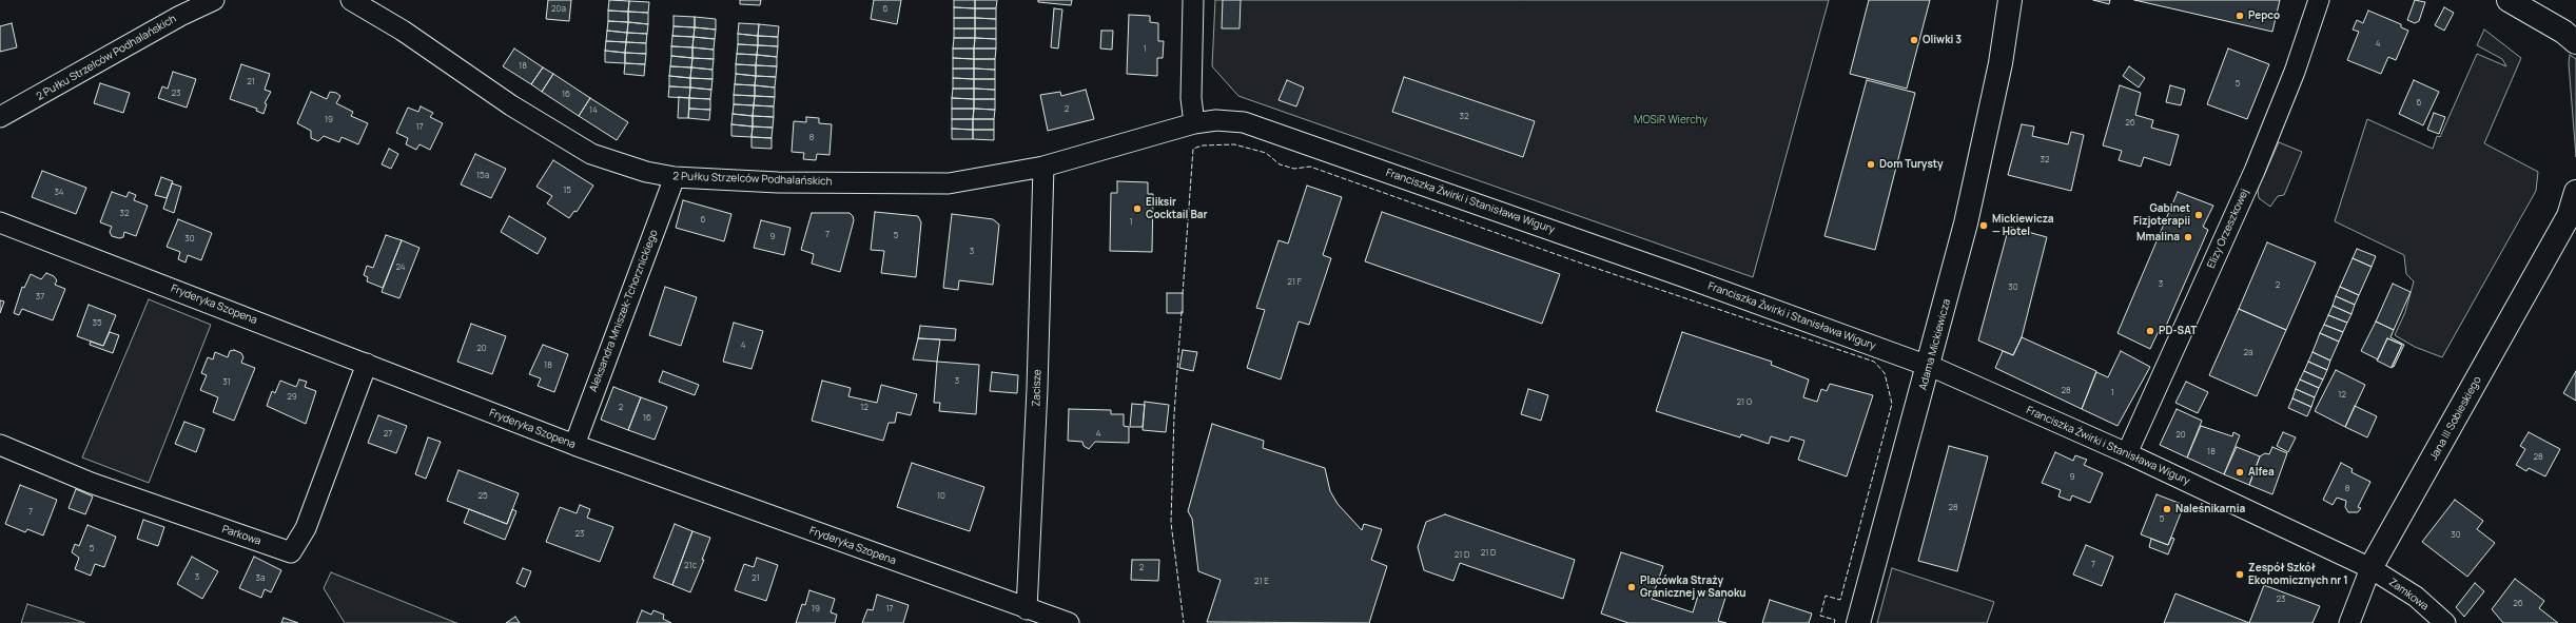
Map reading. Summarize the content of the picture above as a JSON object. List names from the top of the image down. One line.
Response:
{"streets":{"street":["2 Pułku Strzelców Podhalańskich","Franciszka Żwirki i Stanisława Wigury","Elizy Orzeszkowej","Fryderyka Szopena","Aleksandra Mniszek-Tchorznickiego","Adama Mickiewicza","Zacisze","Jana III Sobieskiego","Parkowa","Zamkowa"]},"crossings":[["2 Pułku Strzelców Podhalańskich","Franciszka Żwirki i Stanisława Wigury"],["2 Pułku Strzelców Podhalańskich","Aleksandra Mniszek-Tchorznickiego"],["2 Pułku Strzelców Podhalańskich","Zacisze"],["Franciszka Żwirki i Stanisława Wigury","Elizy Orzeszkowej"],["Franciszka Żwirki i Stanisława Wigury","Adama Mickiewicza"],["Franciszka Żwirki i Stanisława Wigury","Jana III Sobieskiego"],["Franciszka Żwirki i Stanisława Wigury","Zamkowa"],["Fryderyka Szopena","Aleksandra Mniszek-Tchorznickiego"],["Fryderyka Szopena","Zacisze"],["Fryderyka Szopena","Parkowa"],["Jana III Sobieskiego","Zamkowa"]],"parks":["MOSiR Wierchy"],"places":["Pepco","Oliwki 3","Dom Turysty","Eliksir Cocktail Bar","Gabinet Fizjoterapii","Mickiewicza — Hotel","Mmalina","PD-SAT","Alfea","Naleśnikarnia","Zespół Szkół Ekonomicznych nr 1","Placówka Straży Granicznej w Sanoku"],"house_numbers":["20a","6","4","1","18","21","5","23","16","6","2","14","32","19","26","17","8","32","15a","15","34","32","6","1","7","5","9","30","3","24","21 F","3","2","30","37","35","4","20","2a","18","3","31","28","1","12","29","21 G","2","12","16","27","4","20","18","28","9","8","25","10","28","7","5","23","30","5","21 D","21 D","7","21c","2","3","3a","21","21 E","23","26","19","17"]}
